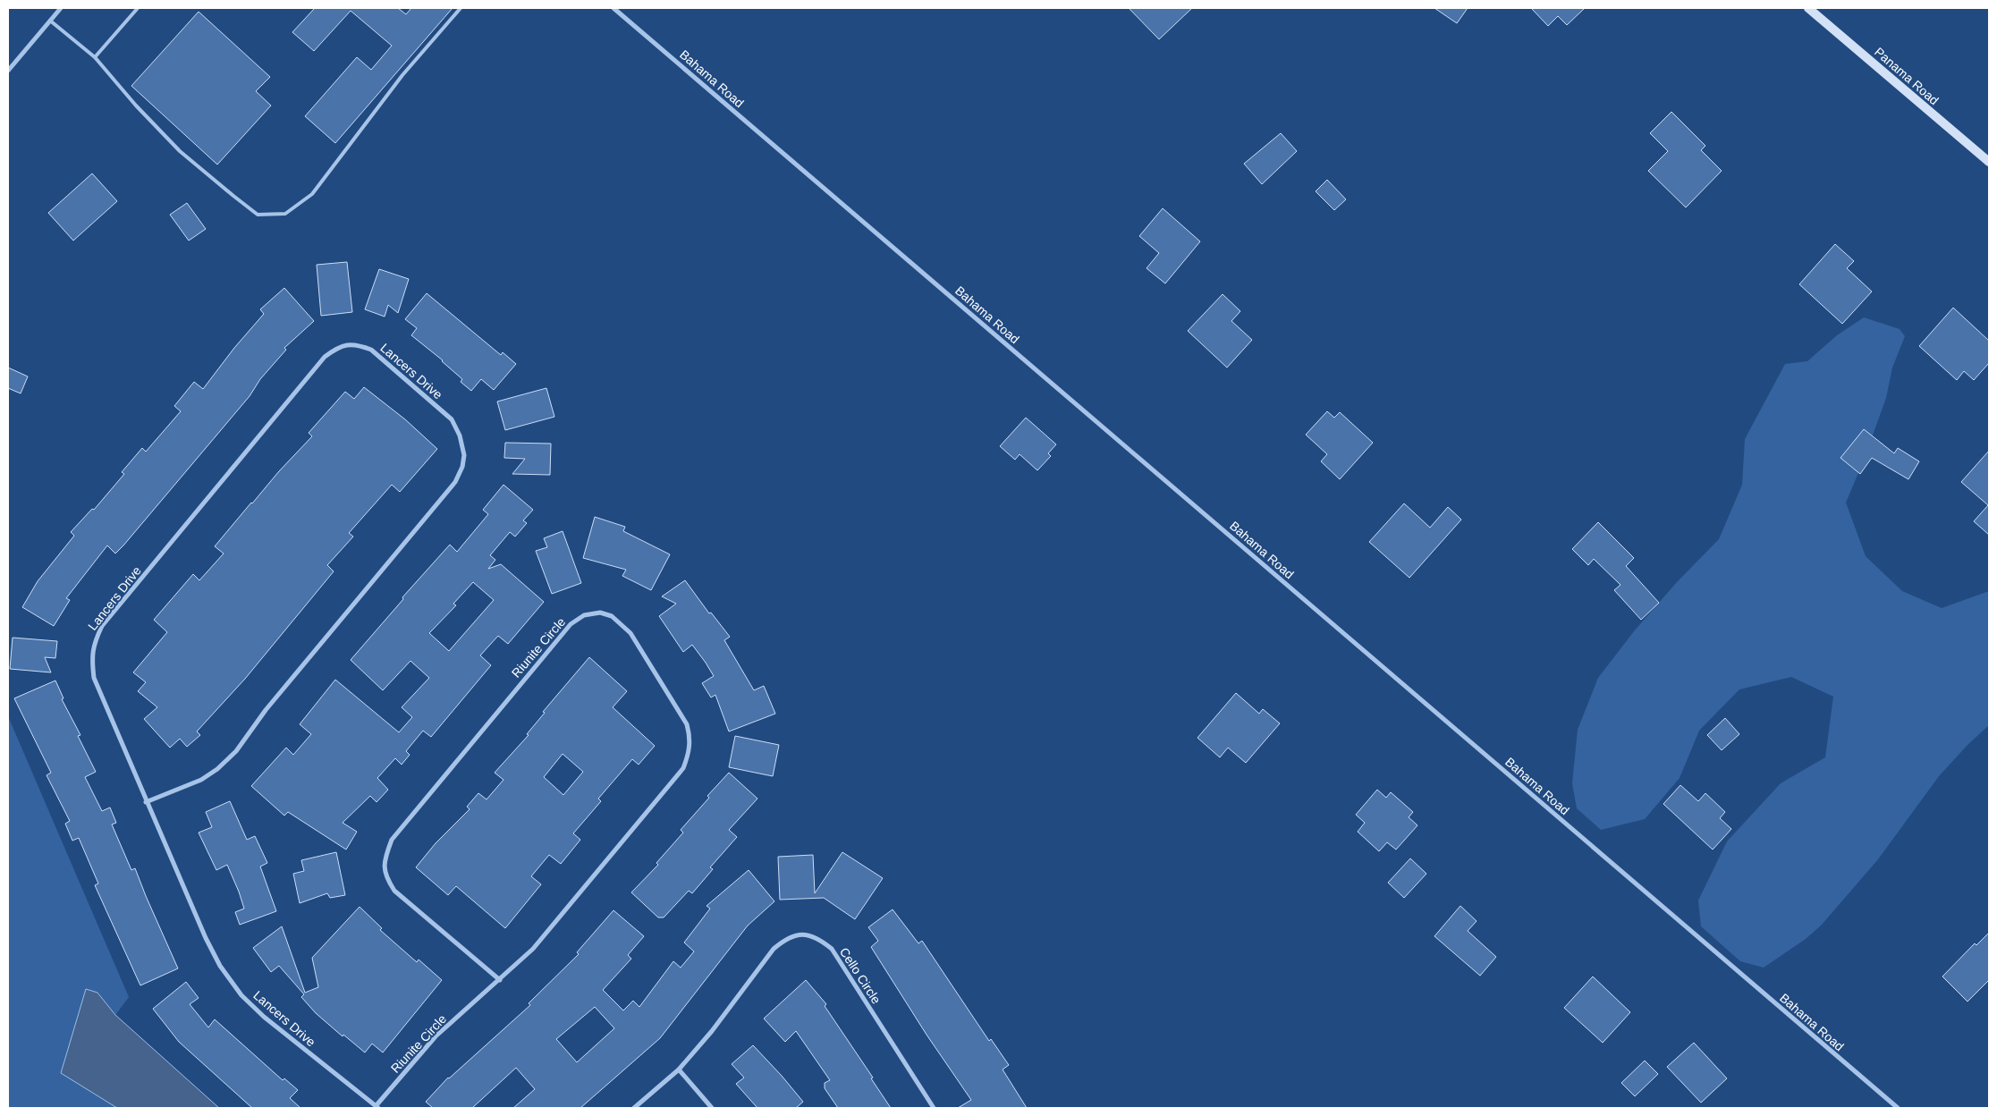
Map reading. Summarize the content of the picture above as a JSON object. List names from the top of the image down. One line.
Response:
{"streets":{"street":["Panama Road","Bahama Road","Lancers Drive","Riunite Circle","Cello Circle"]},"crossings":[["Lancers Drive","Riunite Circle"]]}
